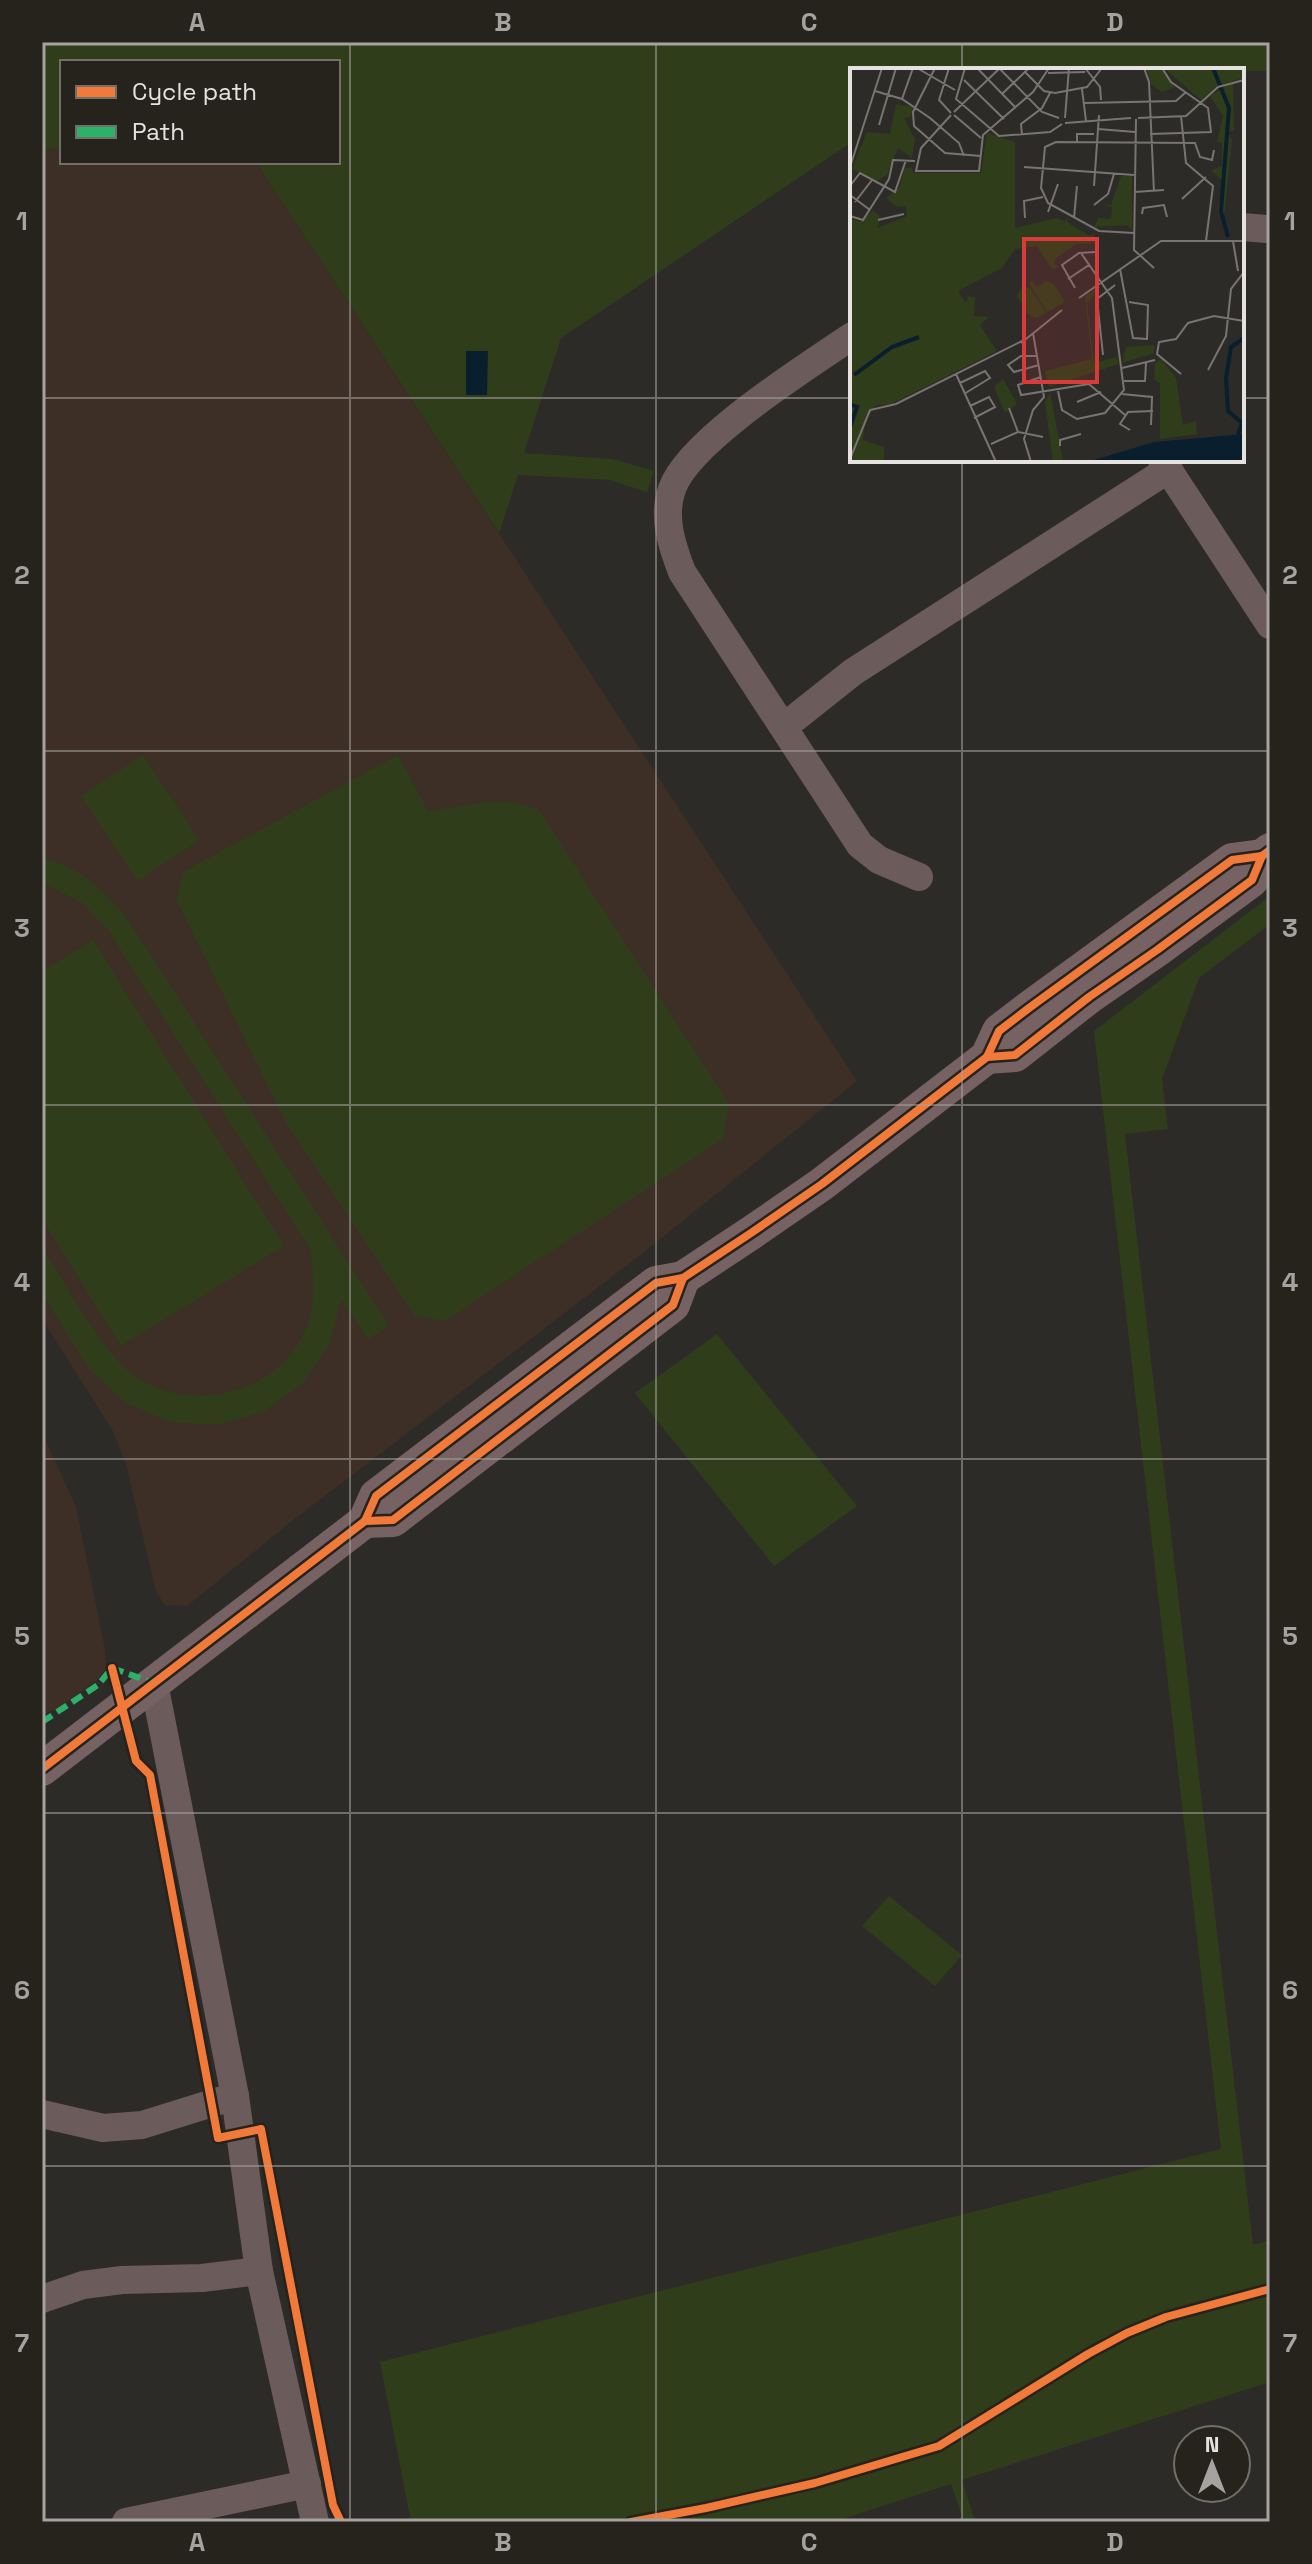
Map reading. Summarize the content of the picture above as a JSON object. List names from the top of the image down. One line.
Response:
{"legend":["Cycle path","Path"],"north":"top","grid":{"columns":["A","B","C","D"],"rows":["1","2","3","4","5","6","7"]}}
